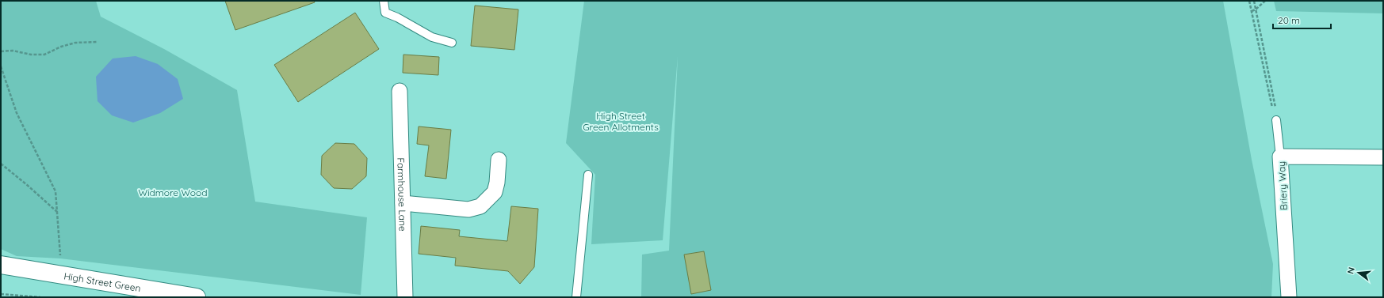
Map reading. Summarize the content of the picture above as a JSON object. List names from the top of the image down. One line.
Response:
{"streets":{"street":["Briery Way","Farmhouse Lane","High Street Green"]},"parks":["High Street Green Allotments","Widmore Wood"],"scale_bar":"20 m","north":"left"}
